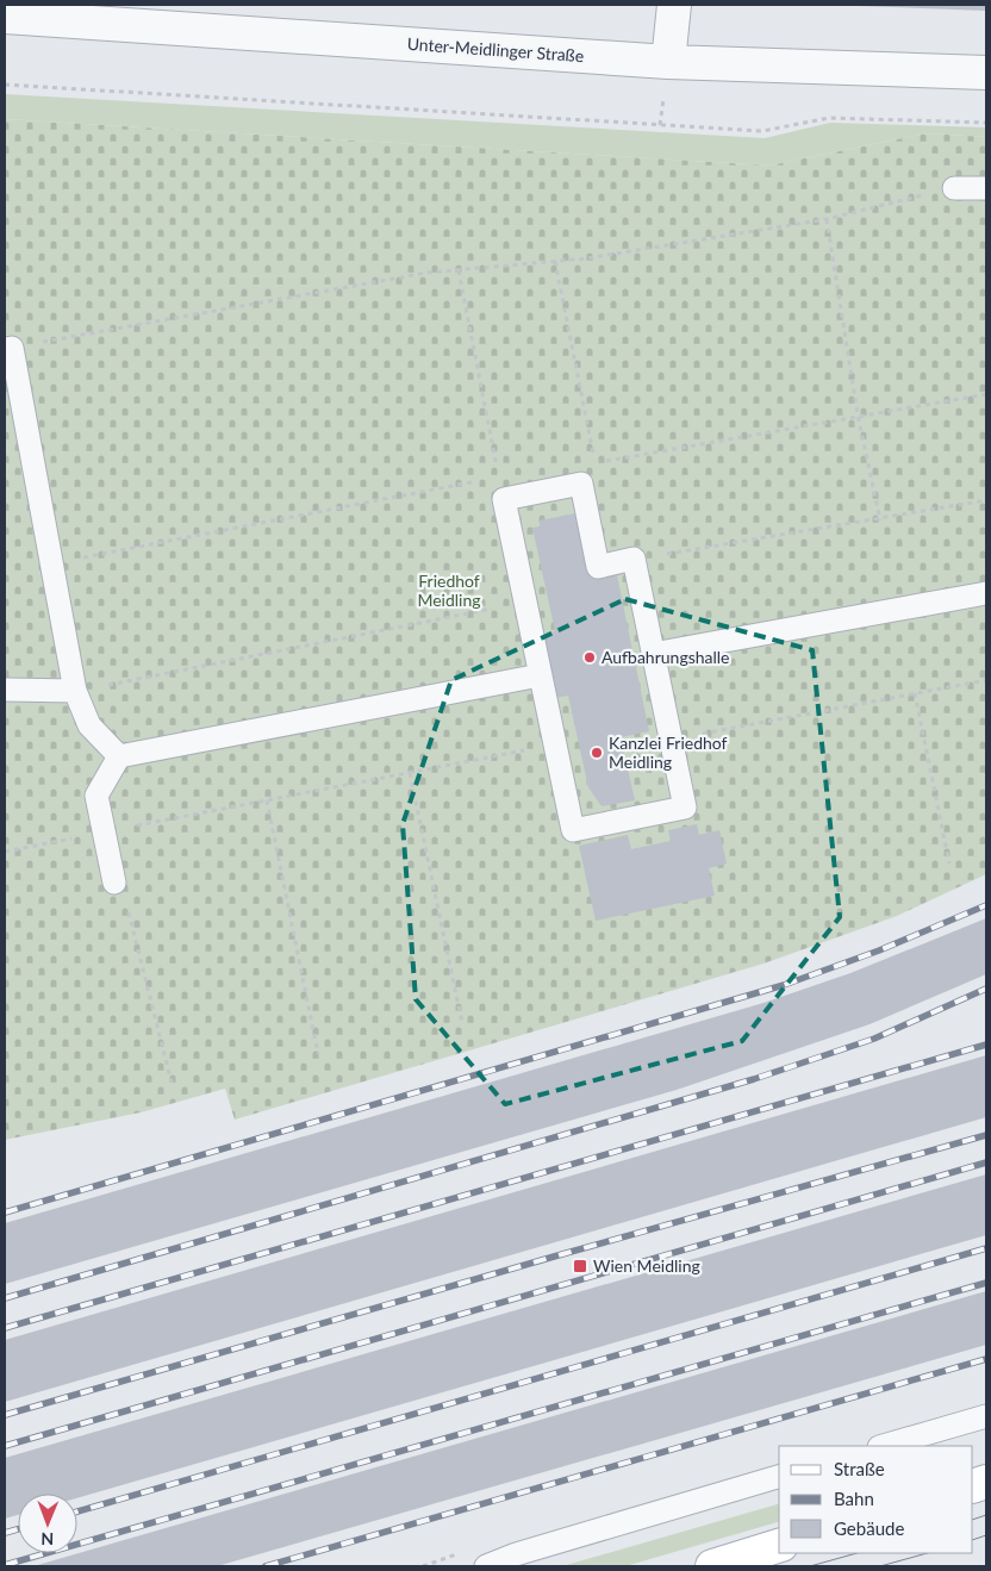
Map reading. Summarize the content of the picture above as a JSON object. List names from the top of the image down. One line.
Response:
{"streets":{"street":["Unter-Meidlinger Straße"]},"parks":["Friedhof Meidling"],"places":{"other":["Aufbahrungshalle","Kanzlei Friedhof Meidling"],"transit":["Wien Meidling"]},"legend":["Straße","Bahn","Gebäude"],"north":"bottom"}
